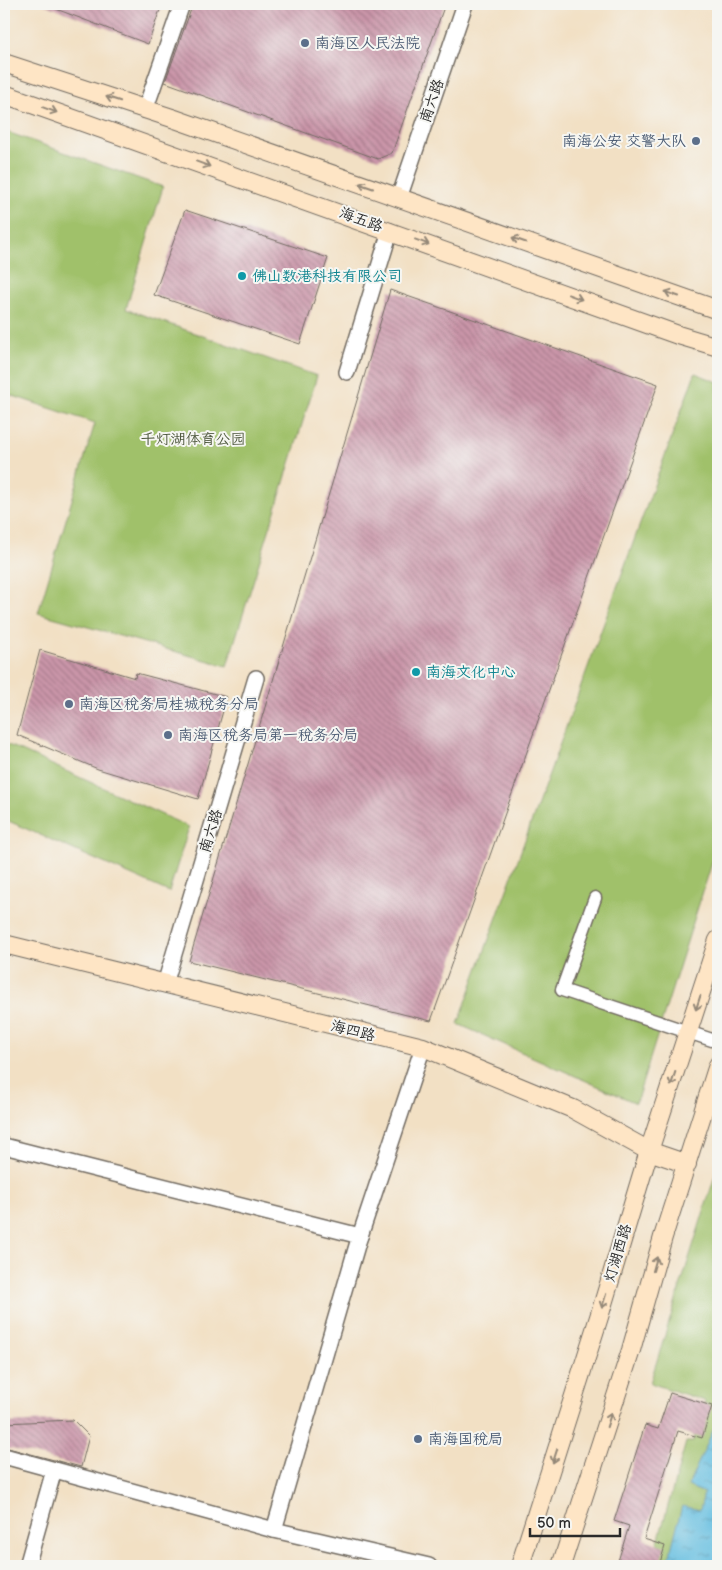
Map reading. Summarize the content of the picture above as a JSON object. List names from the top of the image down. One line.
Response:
{"streets":{"main road":["海五路","海四路","灯湖西路"],"street":["南六路"]},"crossings":[["南六路","海四路"],["海四路","灯湖西路"]],"parks":["千灯湖体育公园"],"places":["南海区人民法院","南海公安 交警大队","佛山数港科技有限公司","南海文化中心","南海区税务局桂城税务分局","南海区税务局第一税务分局","南海国税局"],"scale_bar":"50 m"}
